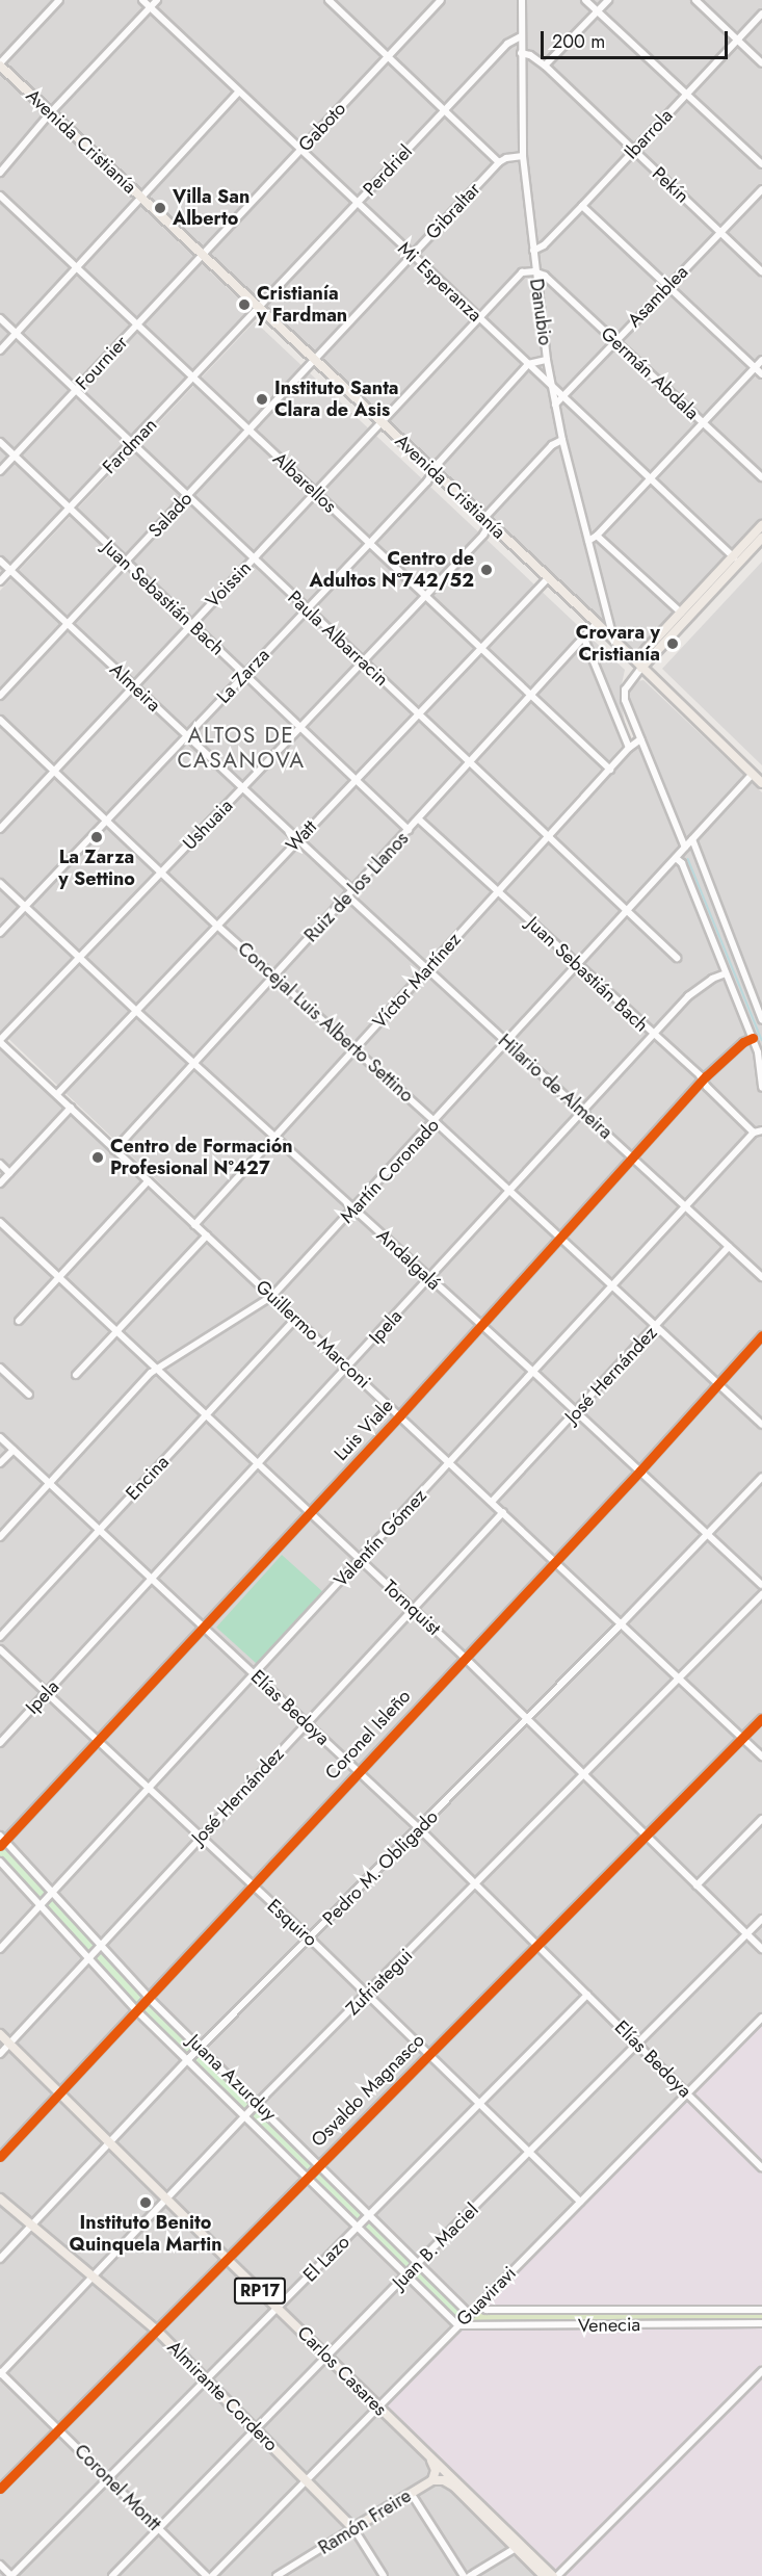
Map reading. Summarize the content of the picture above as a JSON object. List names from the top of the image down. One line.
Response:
{"streets":{"main road":["Avenida Cristianía","RP17","Carlos Casares","Almirante Cordero","Ramón Freire"],"street":["Gaboto","Ibarrola","Perdriel","Pekín","Gibraltar","Mi Esperanza","Asamblea","Danubio","Fournier","Germán Abdala","Fardman","Albarellos","Salado","Voissin","Juan Sebastián Bach","Paula Albarracin","La Zarza","Almeira","Ushuaia","Watt","Ruiz de los Llanos","Víctor Martínez","Concejal Luis Alberto Settino","Hilario de Almeira","Martín Coronado","Andalgalá","Ipela","Guillermo Marconi","José Hernández","Luis Viale","Encina","Valentín Gómez","Tornquist","Elías Bedoya","Coronel Isleño","Pedro M. Obligado","Esquiro","Zufriategui","Juana Azurduy","Osvaldo Magnasco","Juan B. Maciel","El Lazo","Guaviravi","Venecia","Coronel Montt"]},"crossings":[["Gaboto","Avenida Cristianía"],["Gaboto","Mi Esperanza"],["Gaboto","Fournier"],["Ibarrola","Pekín"],["Ibarrola","Danubio"],["Avenida Cristianía","Perdriel"],["Avenida Cristianía","Gibraltar"],["Avenida Cristianía","Danubio"],["Avenida Cristianía","Fournier"],["Avenida Cristianía","Fardman"],["Avenida Cristianía","Salado"],["Avenida Cristianía","Voissin"],["Avenida Cristianía","La Zarza"],["Avenida Cristianía","Ushuaia"],["Avenida Cristianía","Watt"],["Avenida Cristianía","Ruiz de los Llanos"],["Avenida Cristianía","Martín Coronado"],["Perdriel","Mi Esperanza"],["Perdriel","Danubio"],["Perdriel","Fardman"],["Pekín","Asamblea"],["Pekín","Danubio"],["Gibraltar","Mi Esperanza"],["Gibraltar","Salado"],["Mi Esperanza","Asamblea"],["Mi Esperanza","Danubio"],["Asamblea","Danubio"],["Asamblea","Germán Abdala"],["Danubio","Germán Abdala"],["Danubio","Ushuaia"],["Fournier","Albarellos"],["Fournier","Juan Sebastián Bach"],["Fournier","Paula Albarracin"],["Fardman","Albarellos"],["Fardman","Juan Sebastián Bach"],["Fardman","Paula Albarracin"],["Fardman","Almeira"],["Albarellos","Salado"],["Albarellos","Voissin"],["Albarellos","La Zarza"],["Albarellos","Ushuaia"],["Albarellos","Watt"],["Albarellos","Ruiz de los Llanos"],["Albarellos","Víctor Martínez"],["Salado","Juan Sebastián Bach"],["Salado","Paula Albarracin"],["Salado","Almeira"],["Voissin","Juan Sebastián Bach"],["Voissin","Paula Albarracin"],["Voissin","Almeira"],["Voissin","Concejal Luis Alberto Settino"],["Juan Sebastián Bach","La Zarza"],["Juan Sebastián Bach","Ushuaia"],["Juan Sebastián Bach","Watt"],["Juan Sebastián Bach","Ruiz de los Llanos"],["Juan Sebastián Bach","Víctor Martínez"],["Juan Sebastián Bach","Martín Coronado"],["Juan Sebastián Bach","Ipela"],["Juan Sebastián Bach","Luis Viale"],["Juan Sebastián Bach","Valentín Gómez"],["Paula Albarracin","La Zarza"],["Paula Albarracin","Ushuaia"],["Paula Albarracin","Watt"],["Paula Albarracin","Ruiz de los Llanos"],["Paula Albarracin","Víctor Martínez"],["Paula Albarracin","Martín Coronado"],["La Zarza","Almeira"],["La Zarza","Concejal Luis Alberto Settino"],["La Zarza","Andalgalá"],["Almeira","Ushuaia"],["Almeira","Watt"],["Almeira","Ruiz de los Llanos"],["Almeira","Hilario de Almeira"],["Ushuaia","Concejal Luis Alberto Settino"],["Ushuaia","Andalgalá"],["Ushuaia","Guillermo Marconi"],["Watt","Concejal Luis Alberto Settino"],["Watt","Andalgalá"],["Watt","Guillermo Marconi"],["Ruiz de los Llanos","Concejal Luis Alberto Settino"],["Ruiz de los Llanos","Hilario de Almeira"],["Ruiz de los Llanos","Andalgalá"],["Ruiz de los Llanos","Guillermo Marconi"],["Víctor Martínez","Concejal Luis Alberto Settino"],["Víctor Martínez","Hilario de Almeira"],["Víctor Martínez","Andalgalá"],["Víctor Martínez","Guillermo Marconi"],["Concejal Luis Alberto Settino","Martín Coronado"],["Concejal Luis Alberto Settino","Ipela"],["Concejal Luis Alberto Settino","José Hernández"],["Concejal Luis Alberto Settino","Luis Viale"],["Concejal Luis Alberto Settino","Valentín Gómez"],["Concejal Luis Alberto Settino","Coronel Isleño"],["Hilario de Almeira","Martín Coronado"],["Hilario de Almeira","Ipela"],["Hilario de Almeira","José Hernández"],["Hilario de Almeira","Luis Viale"],["Hilario de Almeira","Valentín Gómez"],["Martín Coronado","Andalgalá"],["Martín Coronado","Guillermo Marconi"],["Martín Coronado","Tornquist"],["Martín Coronado","Elías Bedoya"],["Andalgalá","Ipela"],["Andalgalá","José Hernández"],["Andalgalá","Luis Viale"],["Andalgalá","Valentín Gómez"],["Andalgalá","Coronel Isleño"],["Andalgalá","Pedro M. Obligado"],["Ipela","Guillermo Marconi"],["Ipela","Tornquist"],["Ipela","Elías Bedoya"],["Ipela","Esquiro"],["Guillermo Marconi","José Hernández"],["Guillermo Marconi","Luis Viale"],["Guillermo Marconi","Encina"],["Guillermo Marconi","Valentín Gómez"],["Guillermo Marconi","Coronel Isleño"],["Guillermo Marconi","Pedro M. Obligado"],["Guillermo Marconi","Zufriategui"],["Guillermo Marconi","Osvaldo Magnasco"],["José Hernández","Tornquist"],["José Hernández","Elías Bedoya"],["José Hernández","Esquiro"],["José Hernández","Juana Azurduy"],["José Hernández","Carlos Casares"],["Luis Viale","Tornquist"],["Luis Viale","Elías Bedoya"],["Luis Viale","Esquiro"],["Luis Viale","Juana Azurduy"],["Encina","Tornquist"],["Encina","Elías Bedoya"],["Valentín Gómez","Tornquist"],["Valentín Gómez","Elías Bedoya"],["Valentín Gómez","Esquiro"],["Valentín Gómez","Juana Azurduy"],["Tornquist","Coronel Isleño"],["Tornquist","Pedro M. Obligado"],["Tornquist","Zufriategui"],["Tornquist","Osvaldo Magnasco"],["Tornquist","Juan B. Maciel"],["Elías Bedoya","Coronel Isleño"],["Elías Bedoya","Pedro M. Obligado"],["Elías Bedoya","Zufriategui"],["Elías Bedoya","Osvaldo Magnasco"],["Elías Bedoya","Juan B. Maciel"],["Elías Bedoya","El Lazo"],["Elías Bedoya","Guaviravi"],["Coronel Isleño","Esquiro"],["Coronel Isleño","Juana Azurduy"],["Coronel Isleño","Carlos Casares"],["Pedro M. Obligado","Esquiro"],["Pedro M. Obligado","Juana Azurduy"],["Pedro M. Obligado","Carlos Casares"],["Pedro M. Obligado","Almirante Cordero"],["Esquiro","Zufriategui"],["Esquiro","Osvaldo Magnasco"],["Esquiro","Juan B. Maciel"],["Esquiro","El Lazo"],["Esquiro","Guaviravi"],["Zufriategui","Juana Azurduy"],["Zufriategui","Carlos Casares"],["Zufriategui","Almirante Cordero"],["Zufriategui","Coronel Montt"],["Juana Azurduy","Osvaldo Magnasco"],["Juana Azurduy","Juan B. Maciel"],["Juana Azurduy","El Lazo"],["Juana Azurduy","Guaviravi"],["Juana Azurduy","Venecia"],["Osvaldo Magnasco","Carlos Casares"],["Osvaldo Magnasco","Almirante Cordero"],["Osvaldo Magnasco","Coronel Montt"],["Juan B. Maciel","Carlos Casares"],["Juan B. Maciel","Almirante Cordero"],["Juan B. Maciel","Coronel Montt"],["El Lazo","Carlos Casares"],["El Lazo","Almirante Cordero"],["El Lazo","Coronel Montt"],["Guaviravi","Venecia"],["Guaviravi","Carlos Casares"],["Guaviravi","Almirante Cordero"],["Carlos Casares","Ramón Freire"],["Almirante Cordero","Ramón Freire"]],"districts":["ALTOS DE CASANOVA"],"places":["Villa San Alberto","Cristianía y Fardman","Instituto Santa Clara de Asis","Centro de Adultos Nº742/52","Crovara y Cristianía","La Zarza y Settino","Centro de Formación Profesional Nº427","Instituto Benito Quinquela Martin"],"scale_bar":"200 m"}
